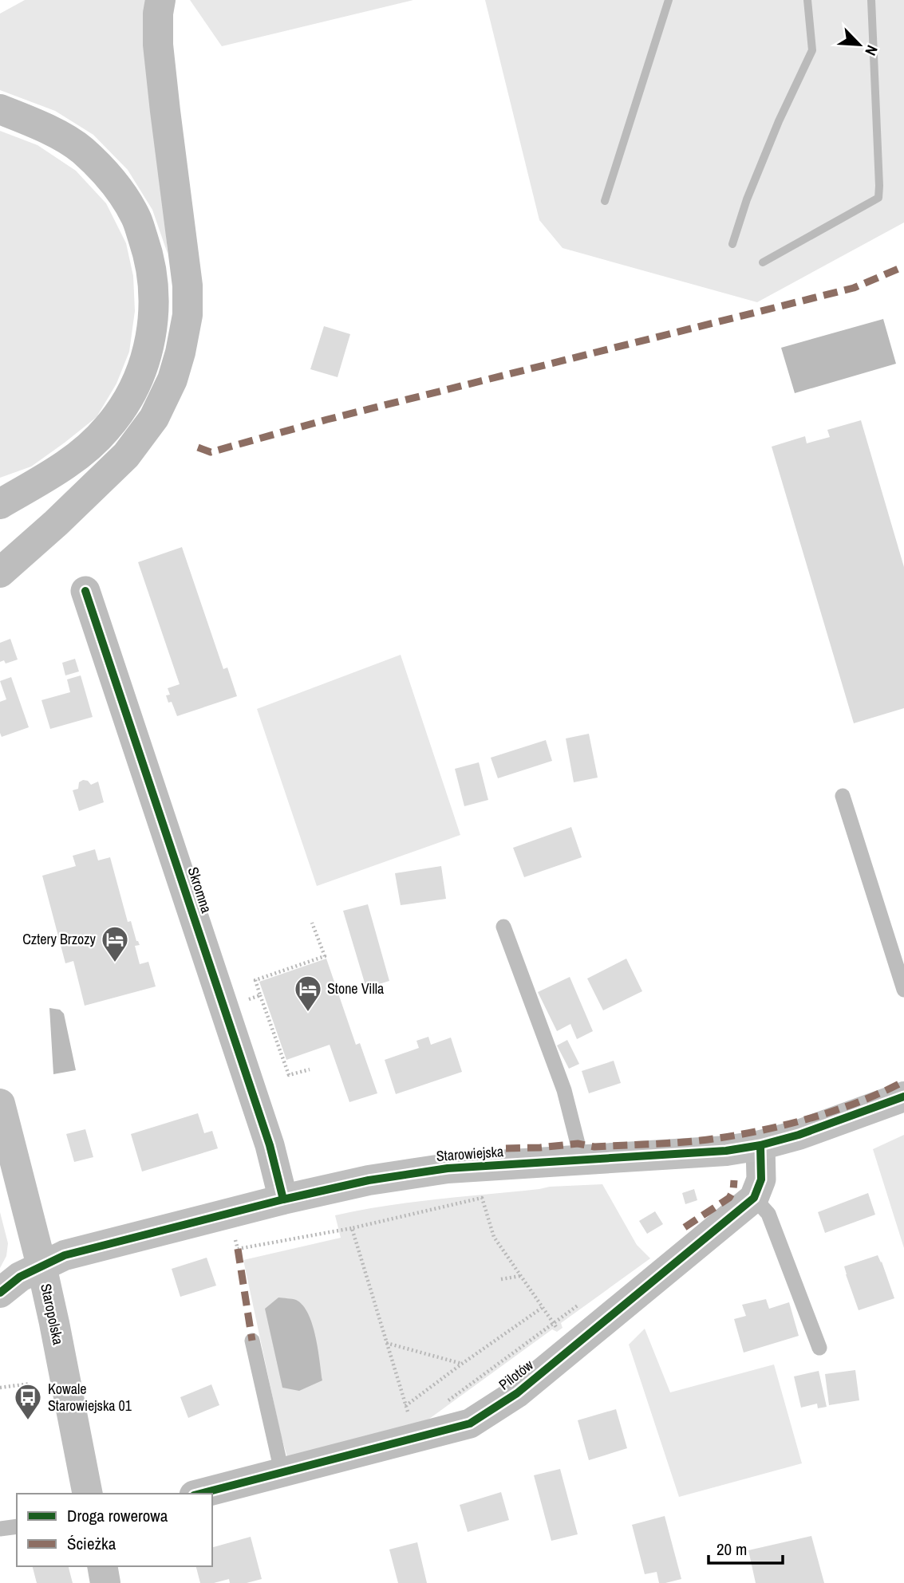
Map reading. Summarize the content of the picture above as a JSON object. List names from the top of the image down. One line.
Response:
{"streets":{"street":["Skromna","Starowiejska","Staropolska","Pilotów"]},"crossings":[["Skromna","Starowiejska"],["Starowiejska","Staropolska"]],"places":{"hotel":["Cztery Brzozy","Stone Villa"],"bus stop":["Kowale Starowiejska 01"]},"legend":["Droga rowerowa","Ścieżka"],"scale_bar":"20 m","north":"bottom right"}
